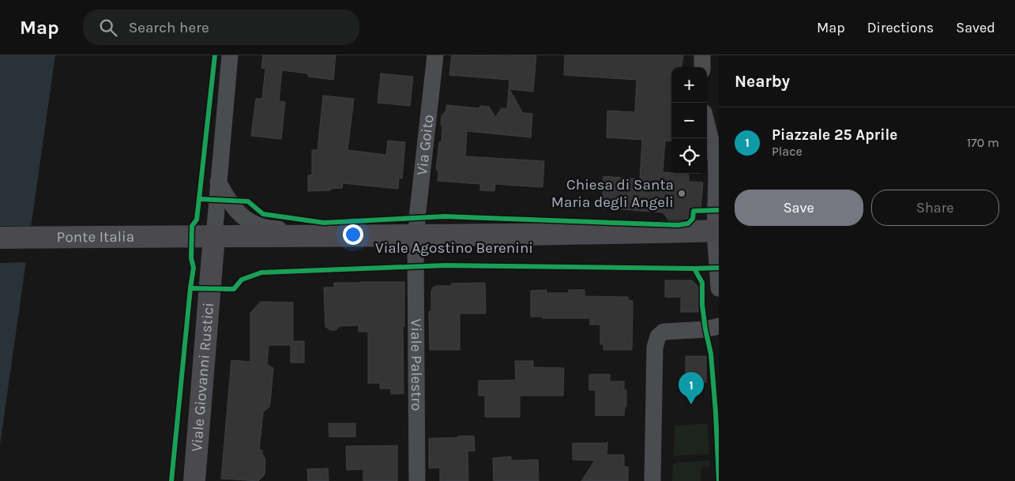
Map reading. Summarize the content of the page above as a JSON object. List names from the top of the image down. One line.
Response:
{"streets":{"main road":["Ponte Italia","Viale Agostino Berenini","Viale Giovanni Rustici"],"street":["Via Goito","Viale Palestro"]},"crossings":[["Via Goito","Viale Agostino Berenini"],["Via Goito","Viale Palestro"],["Ponte Italia","Viale Agostino Berenini"],["Viale Agostino Berenini","Viale Palestro"],["Viale Agostino Berenini","Viale Giovanni Rustici"]],"places":["Chiesa di Santa Maria degli Angeli"],"page":{"header":"Map","search":"Search here","nav":["Map","Directions","Saved"],"heading":"Nearby","map_buttons":["+","−"],"list":[{"mark":"1","name":"Piazzale 25 Aprile","note":"Place","value":"170 m"}],"buttons":["Save","Share"],"pins":"1"}}
